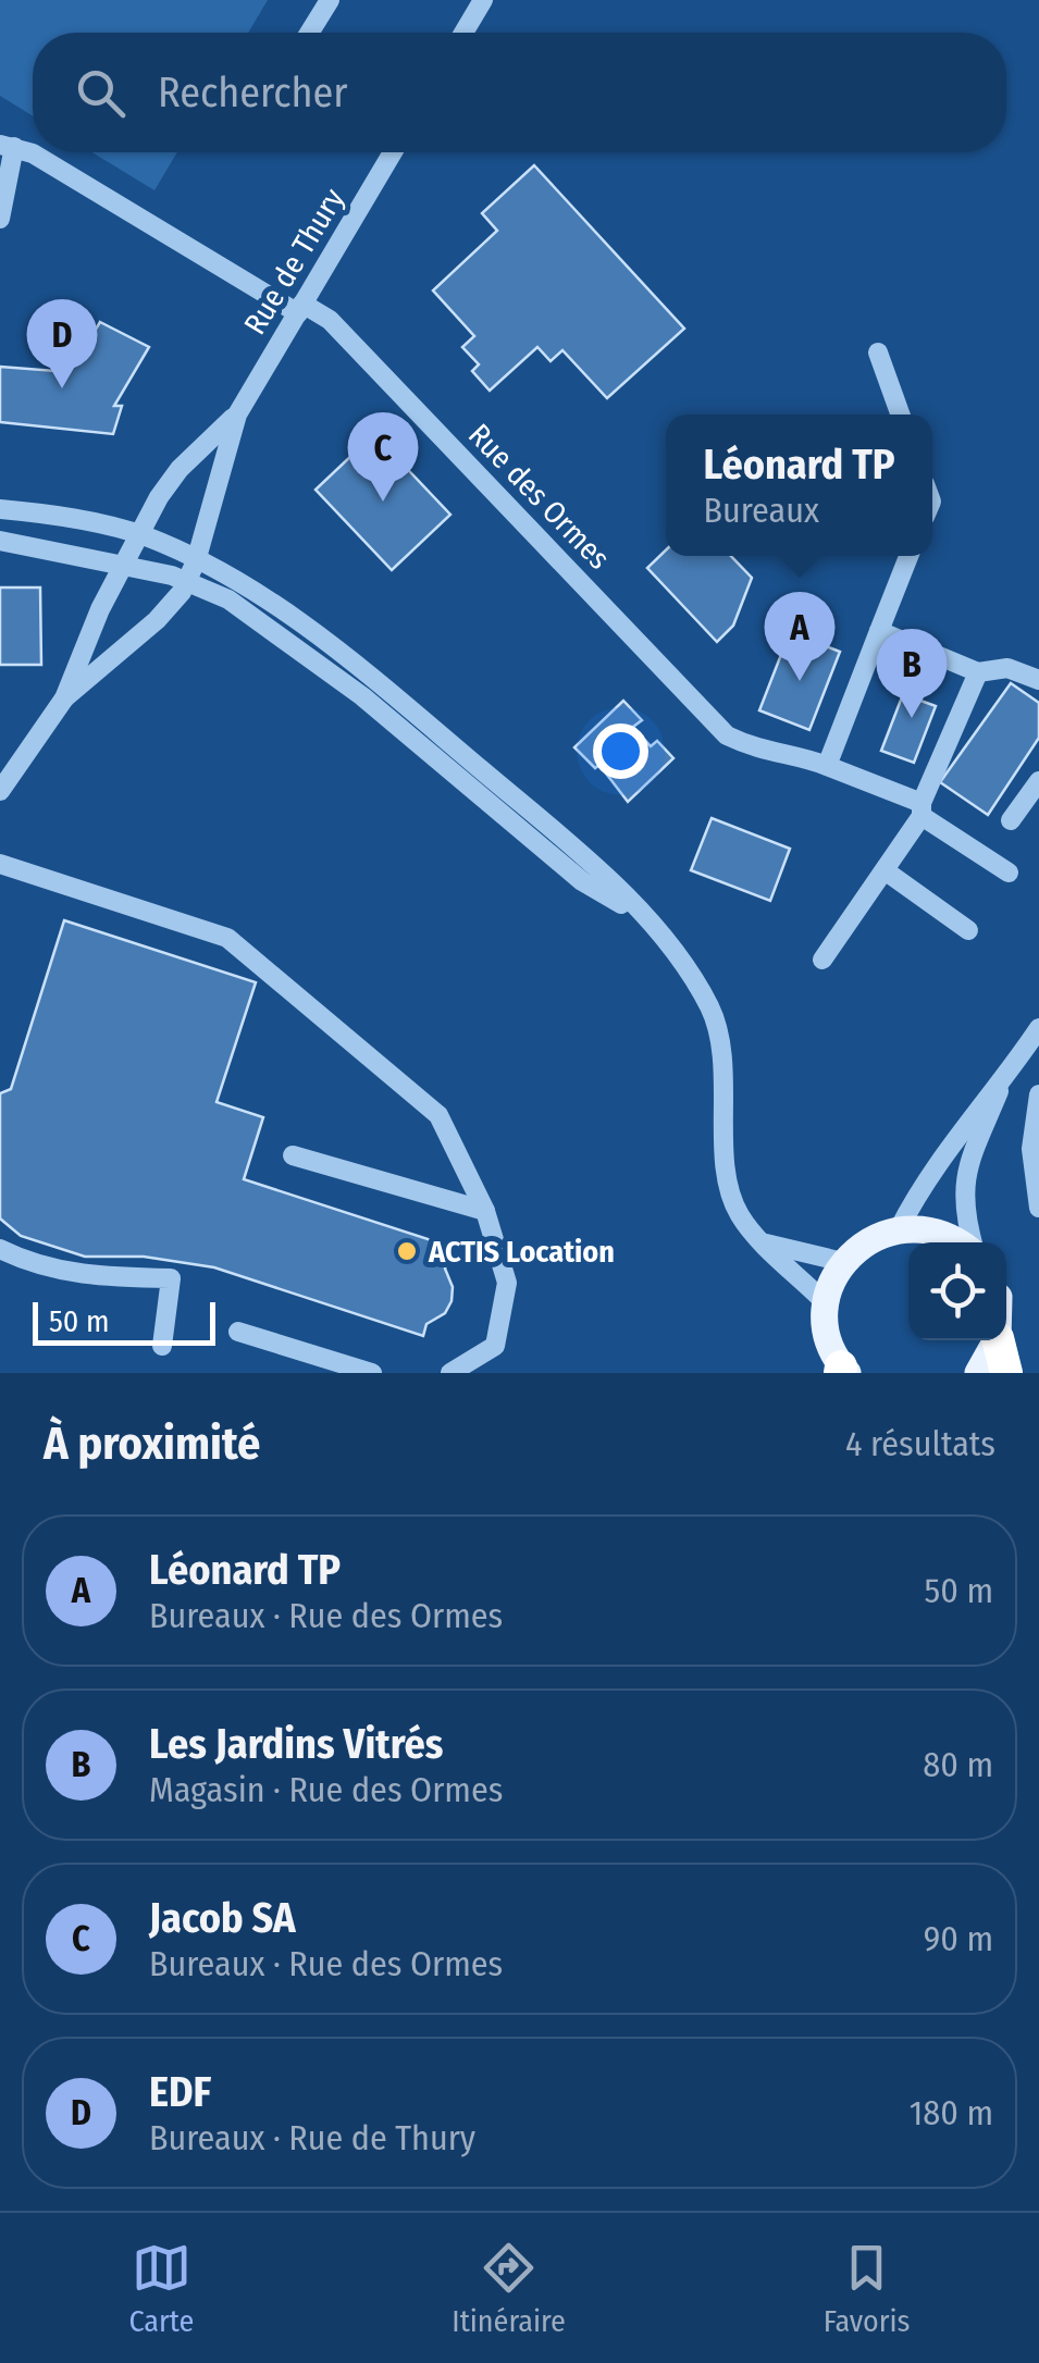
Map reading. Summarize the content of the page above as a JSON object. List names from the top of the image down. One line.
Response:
{"streets":{"street":["Rue de Thury","Rue des Ormes"]},"crossings":[["Rue de Thury","Rue des Ormes"]],"places":["ACTIS Location"],"scale_bar":"50 m","page":{"search":"Rechercher","pins":["D","C","A","B"],"popup":["Léonard TP","Bureaux"],"scale":"50 m","heading":["À proximité","4 résultats"],"list":[{"mark":"A","name":"Léonard TP","note":"Bureaux · Rue des Ormes","value":"50 m"},{"mark":"B","name":"Les Jardins Vitrés","note":"Magasin · Rue des Ormes","value":"80 m"},{"mark":"C","name":"Jacob SA","note":"Bureaux · Rue des Ormes","value":"90 m"},{"mark":"D","name":"EDF","note":"Bureaux · Rue de Thury","value":"180 m"}],"nav":["Carte","Itinéraire","Favoris"]}}
